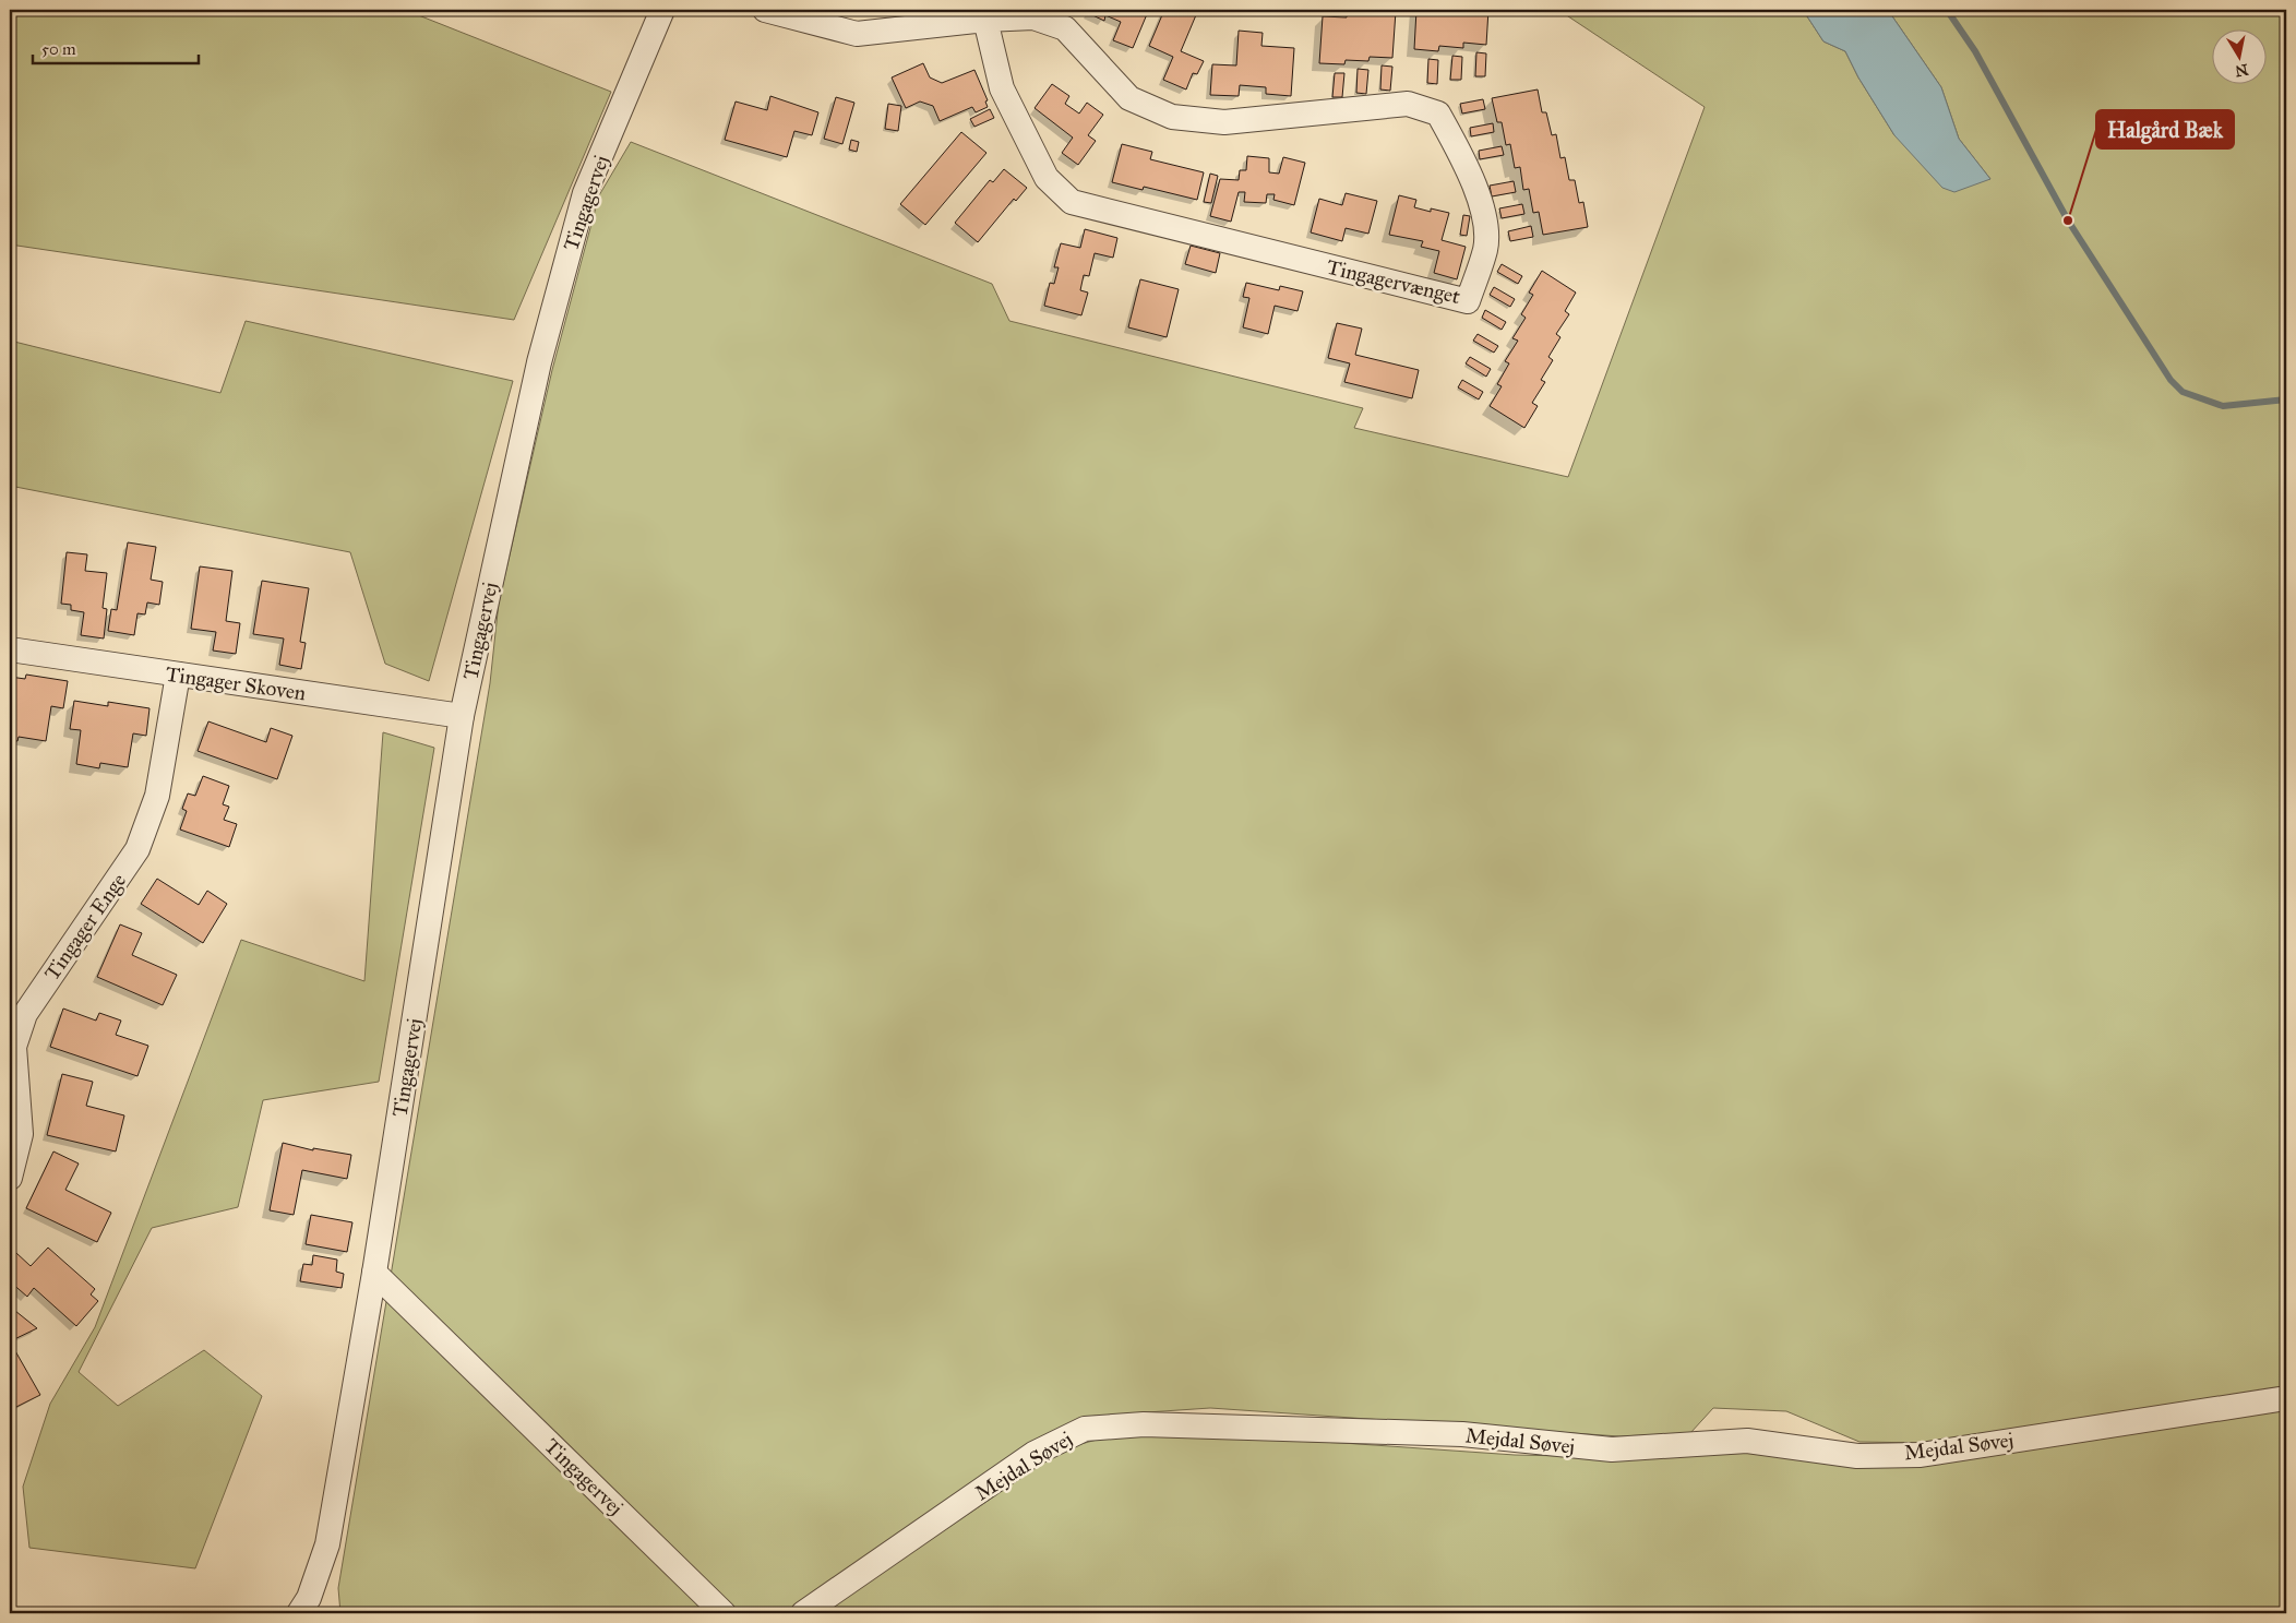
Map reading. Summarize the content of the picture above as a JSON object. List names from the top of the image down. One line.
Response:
{"streets":{"street":["Tingagervej","Tingagervænget","Tingager Skoven","Tingager Enge","Mejdal Søvej"]},"crossings":[["Tingagervej","Tingager Skoven"],["Tingager Skoven","Tingager Enge"]],"places":["Halgård Bæk"],"scale_bar":"50 m","north":"bottom"}
